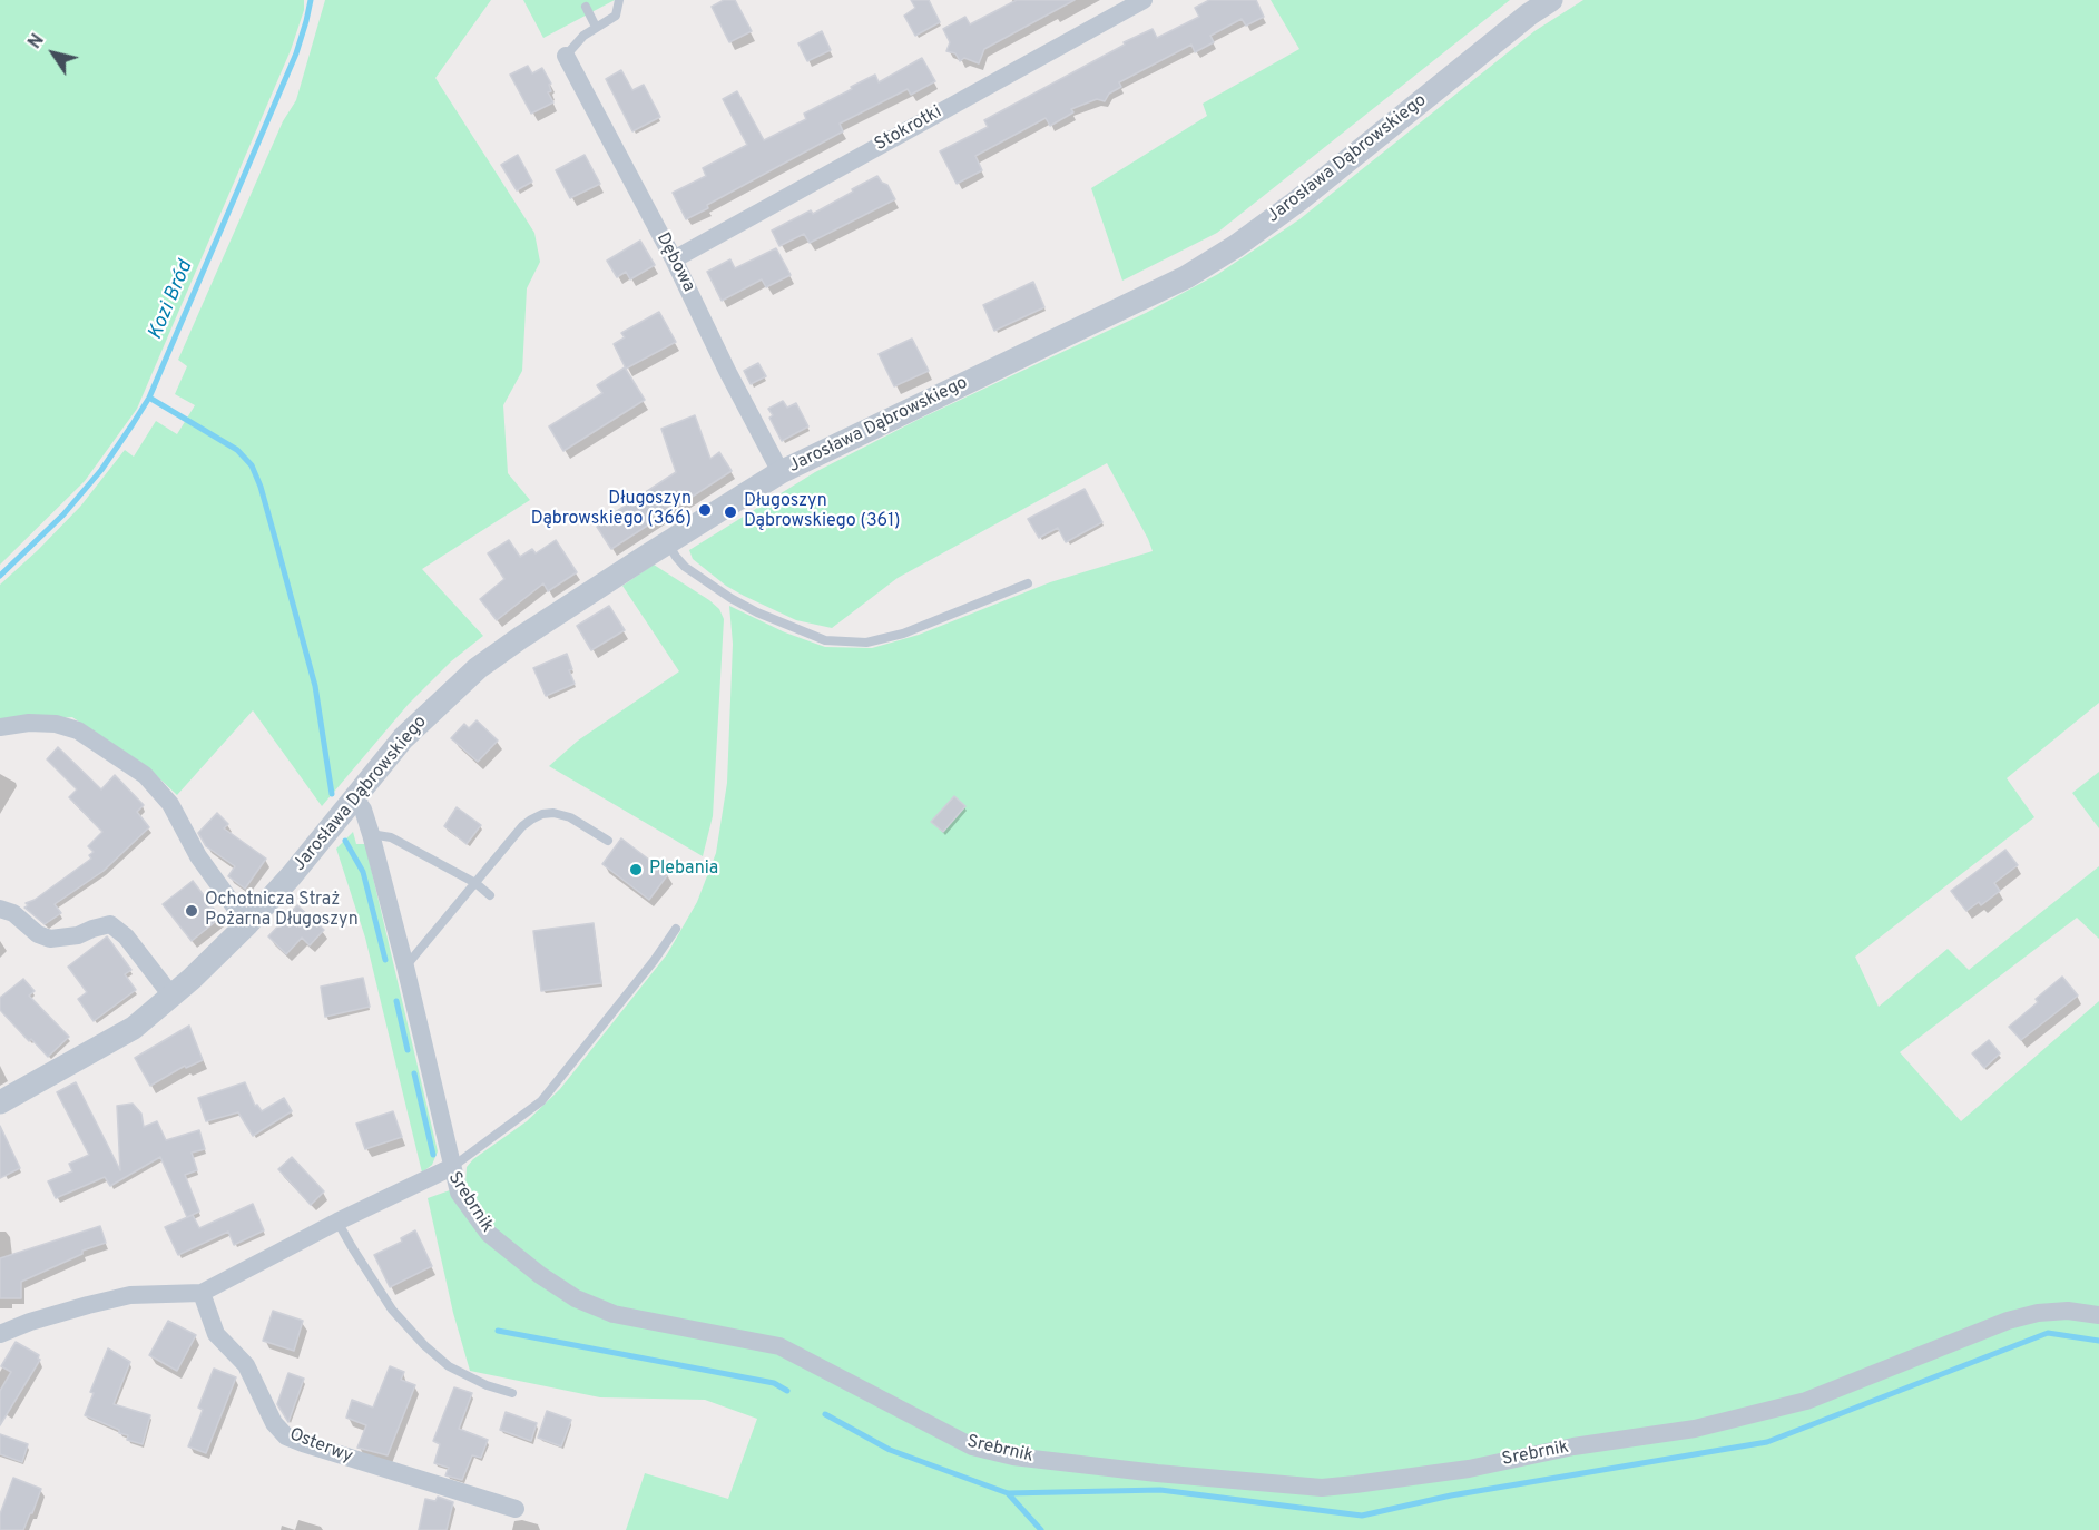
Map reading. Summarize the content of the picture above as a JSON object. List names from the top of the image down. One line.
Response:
{"streets":{"street":["Stokrotki","Jarosława Dąbrowskiego","Dębowa","Srebrnik","Osterwy"]},"crossings":[["Stokrotki","Dębowa"],["Jarosława Dąbrowskiego","Dębowa"],["Srebrnik","Osterwy"]],"water":["Kozi Bród"],"places":["Długoszyn Dąbrowskiego (366)","Długoszyn Dąbrowskiego (361)","Plebania","Ochotnicza Straż Pożarna Długoszyn"],"north":"top left"}
